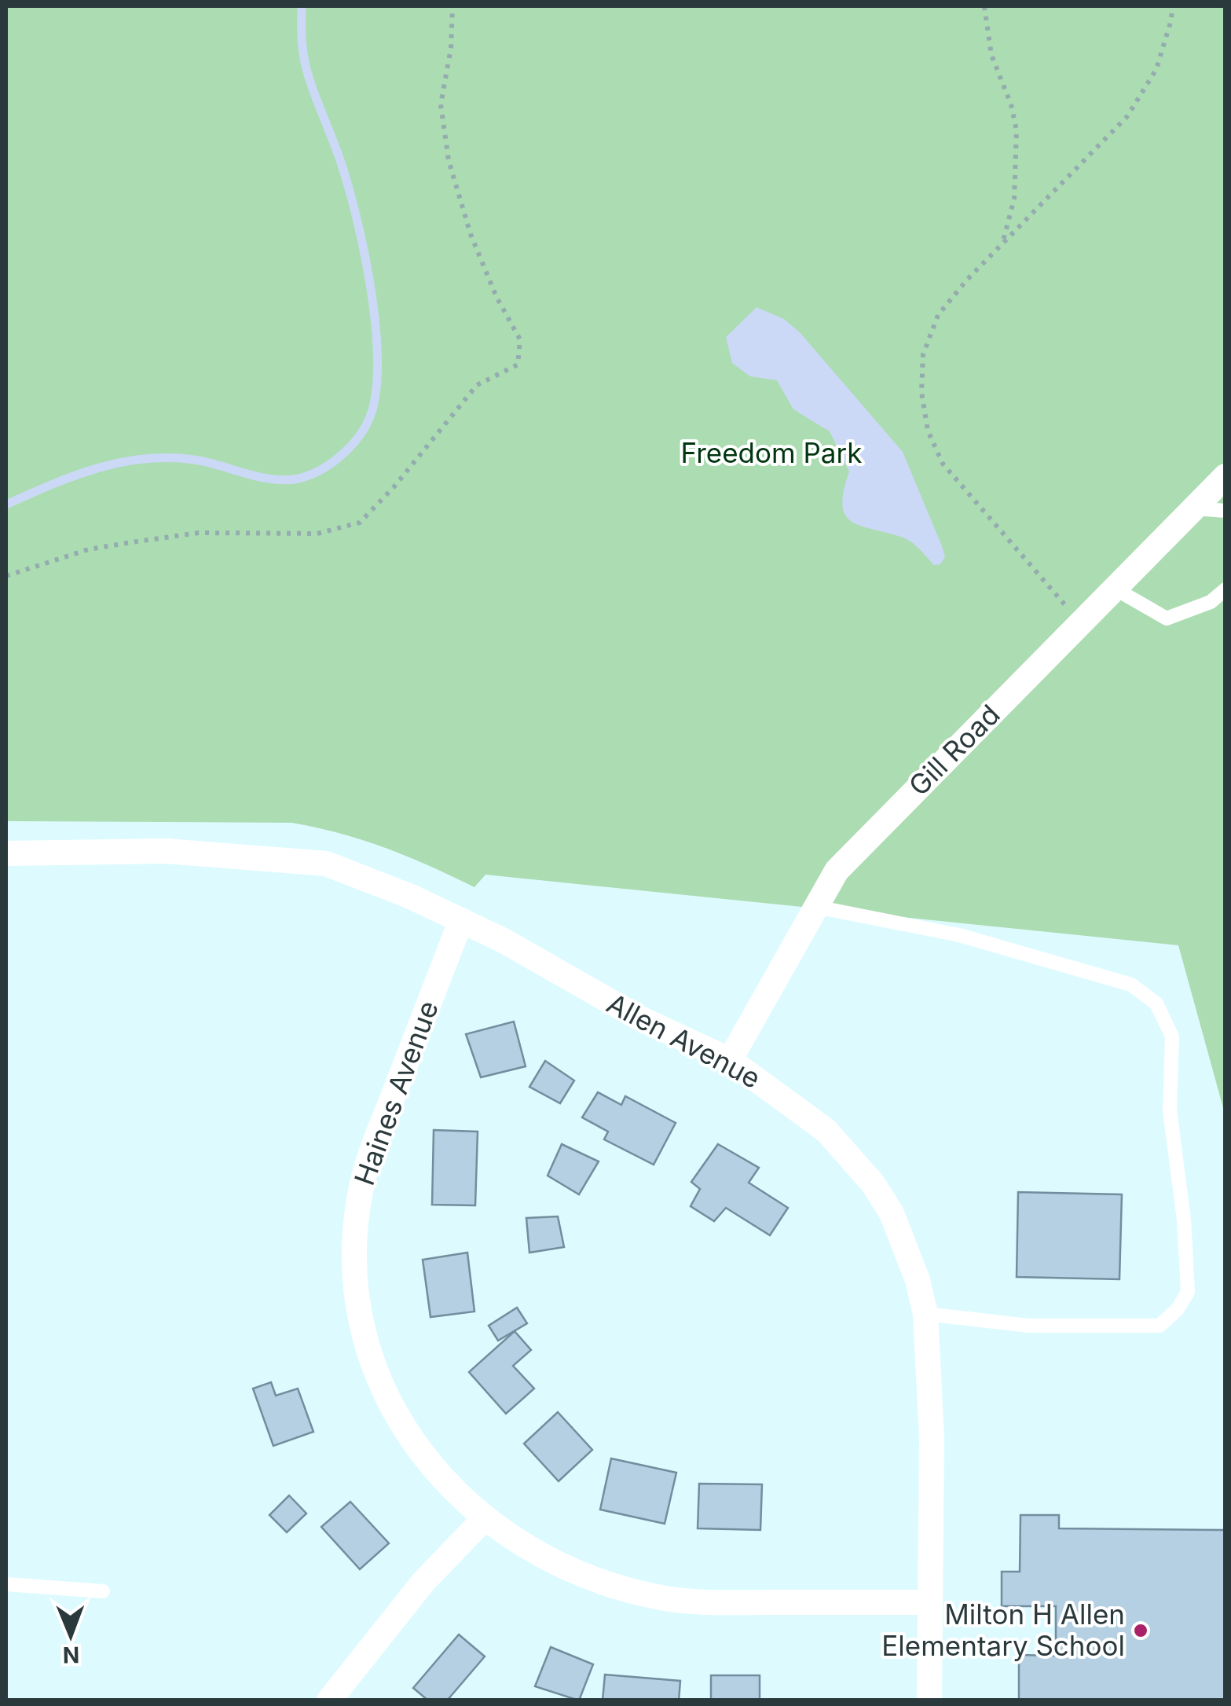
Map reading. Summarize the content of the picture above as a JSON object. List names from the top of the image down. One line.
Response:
{"streets":{"street":["Gill Road","Allen Avenue","Haines Avenue"]},"crossings":[["Gill Road","Allen Avenue"],["Allen Avenue","Haines Avenue"]],"parks":["Freedom Park"],"places":["Milton H Allen Elementary School"],"north":"bottom"}
